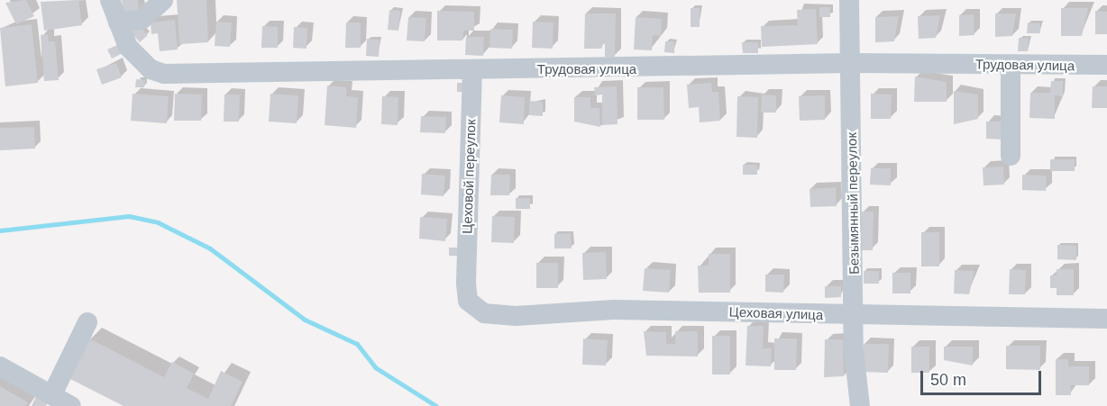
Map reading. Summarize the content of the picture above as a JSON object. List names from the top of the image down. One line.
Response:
{"streets":{"street":["Трудовая улица","Цеховой переулок","Безымянный переулок","Цеховая улица"]},"crossings":[["Трудовая улица","Цеховой переулок"],["Трудовая улица","Безымянный переулок"],["Цеховой переулок","Цеховая улица"],["Безымянный переулок","Цеховая улица"]],"scale_bar":"50 m"}
